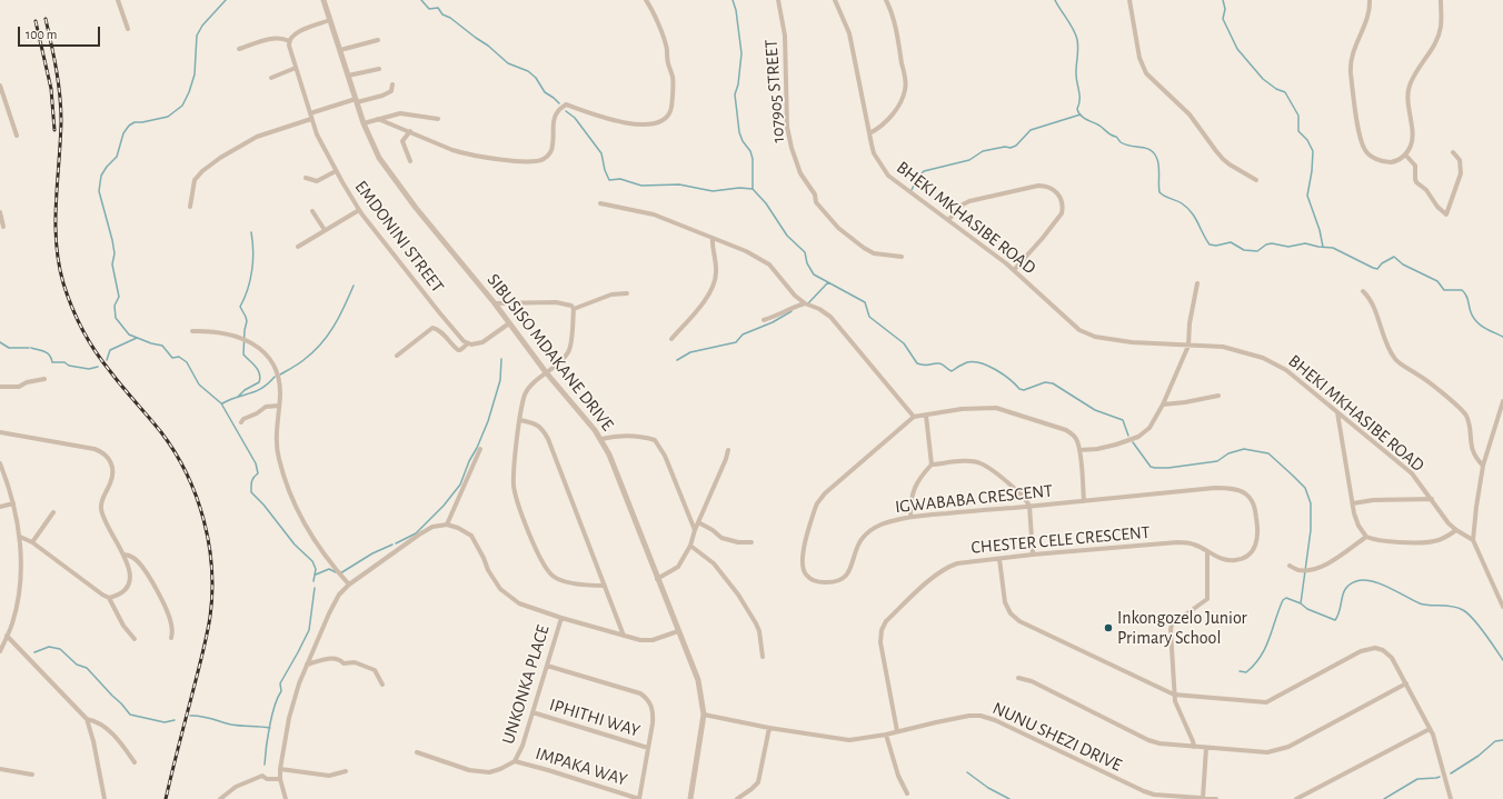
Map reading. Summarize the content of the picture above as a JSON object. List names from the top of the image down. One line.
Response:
{"streets":{"street":["107905 STREET","BHEKI MKHASIBE ROAD","EMDONINI STREET","SIBUSISO MDAKANE DRIVE","IGWABABA CRESCENT","CHESTER CELE CRESCENT","UNKONKA PLACE","IPHITHI WAY","NUNU SHEZI DRIVE","IMPAKA WAY"]},"crossings":[["SIBUSISO MDAKANE DRIVE","NUNU SHEZI DRIVE"],["IGWABABA CRESCENT","CHESTER CELE CRESCENT"],["CHESTER CELE CRESCENT","NUNU SHEZI DRIVE"],["UNKONKA PLACE","IPHITHI WAY"],["UNKONKA PLACE","IMPAKA WAY"]],"places":["Inkongozelo Junior Primary School"],"scale_bar":"100 m"}
